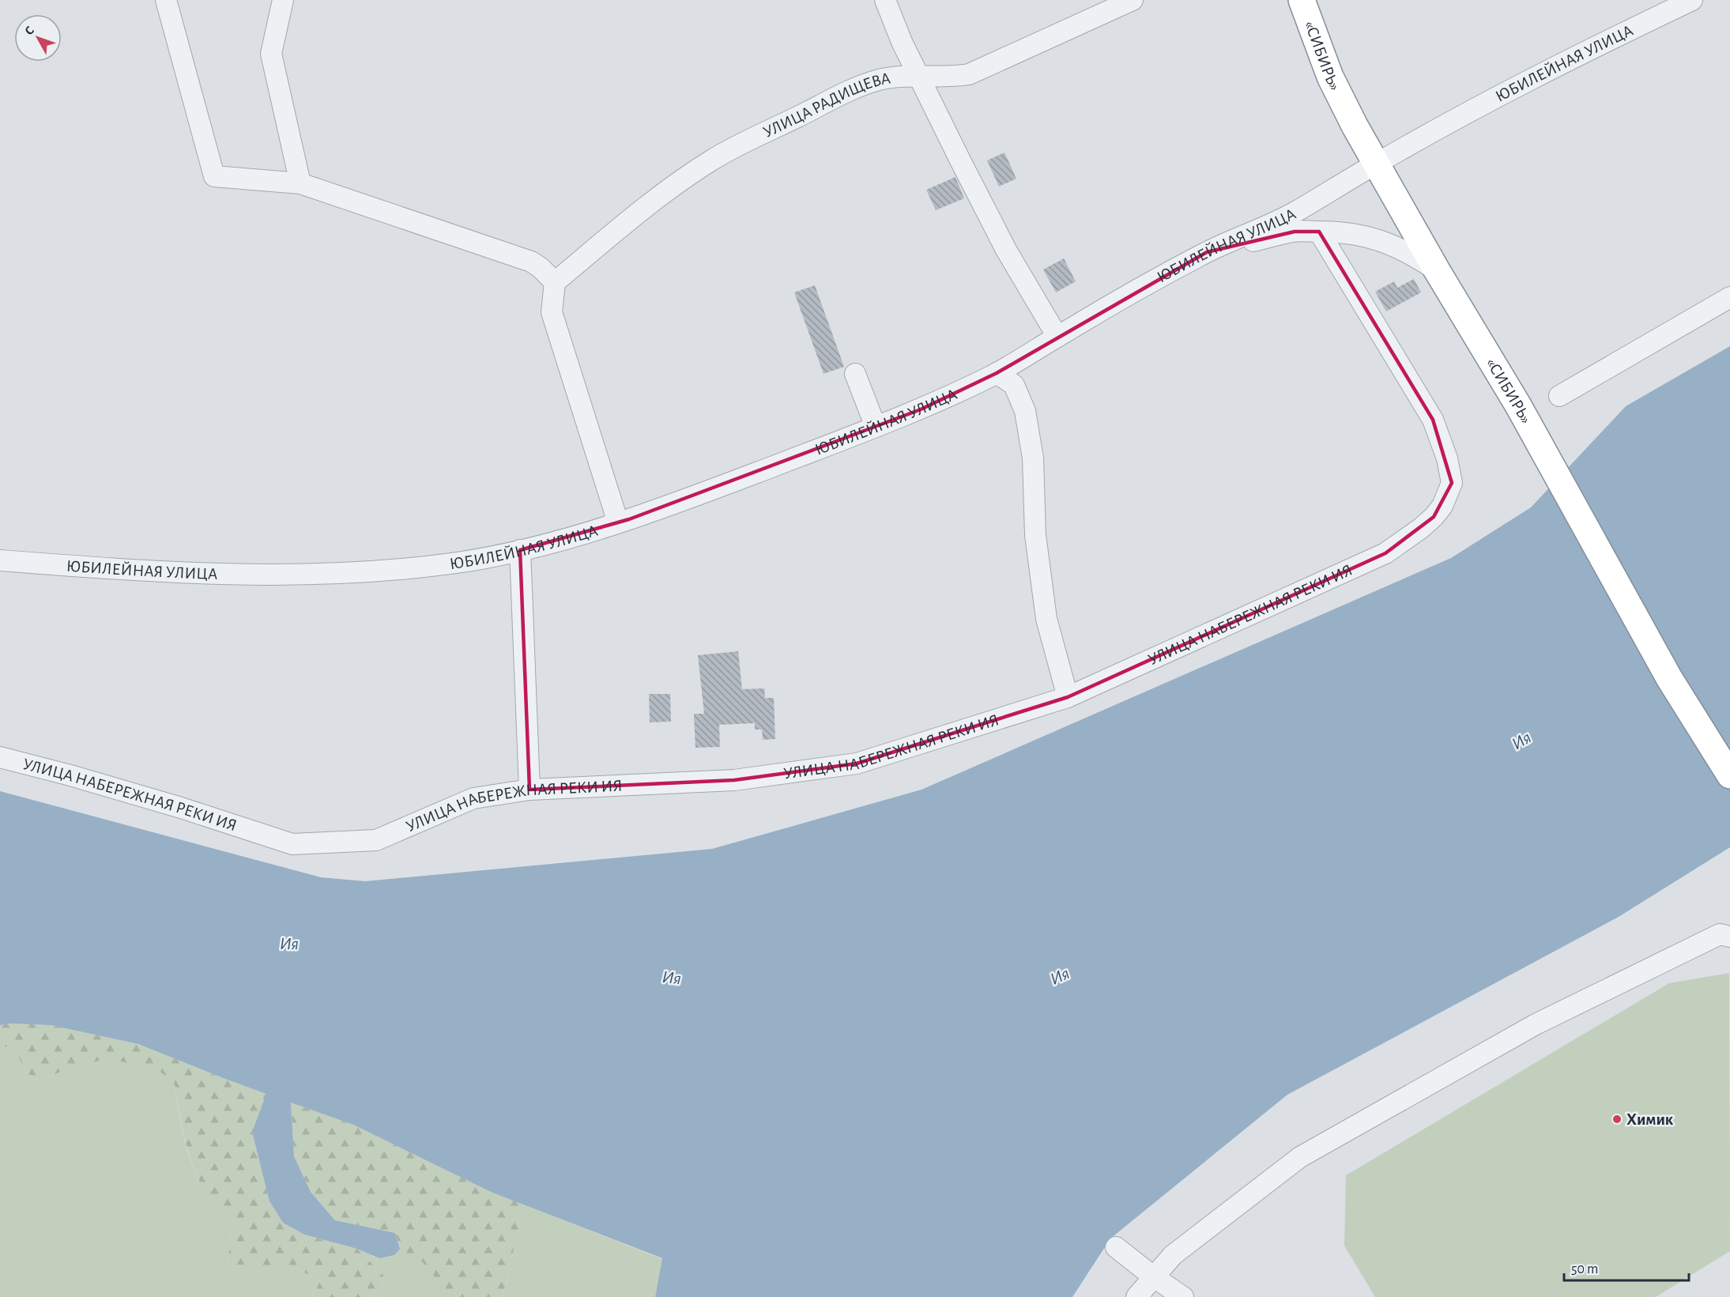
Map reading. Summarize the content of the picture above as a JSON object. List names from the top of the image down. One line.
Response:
{"streets":{"highway":["«СИБИРЬ»"],"street":["ЮБИЛЕЙНАЯ УЛИЦА","УЛИЦА РАДИЩЕВА","УЛИЦА НАБЕРЕЖНАЯ РЕКИ ИЯ"]},"crossings":[["«СИБИРЬ»","ЮБИЛЕЙНАЯ УЛИЦА"]],"water":["Ия"],"places":["Химик"],"scale_bar":"50 m","north":"top left"}
